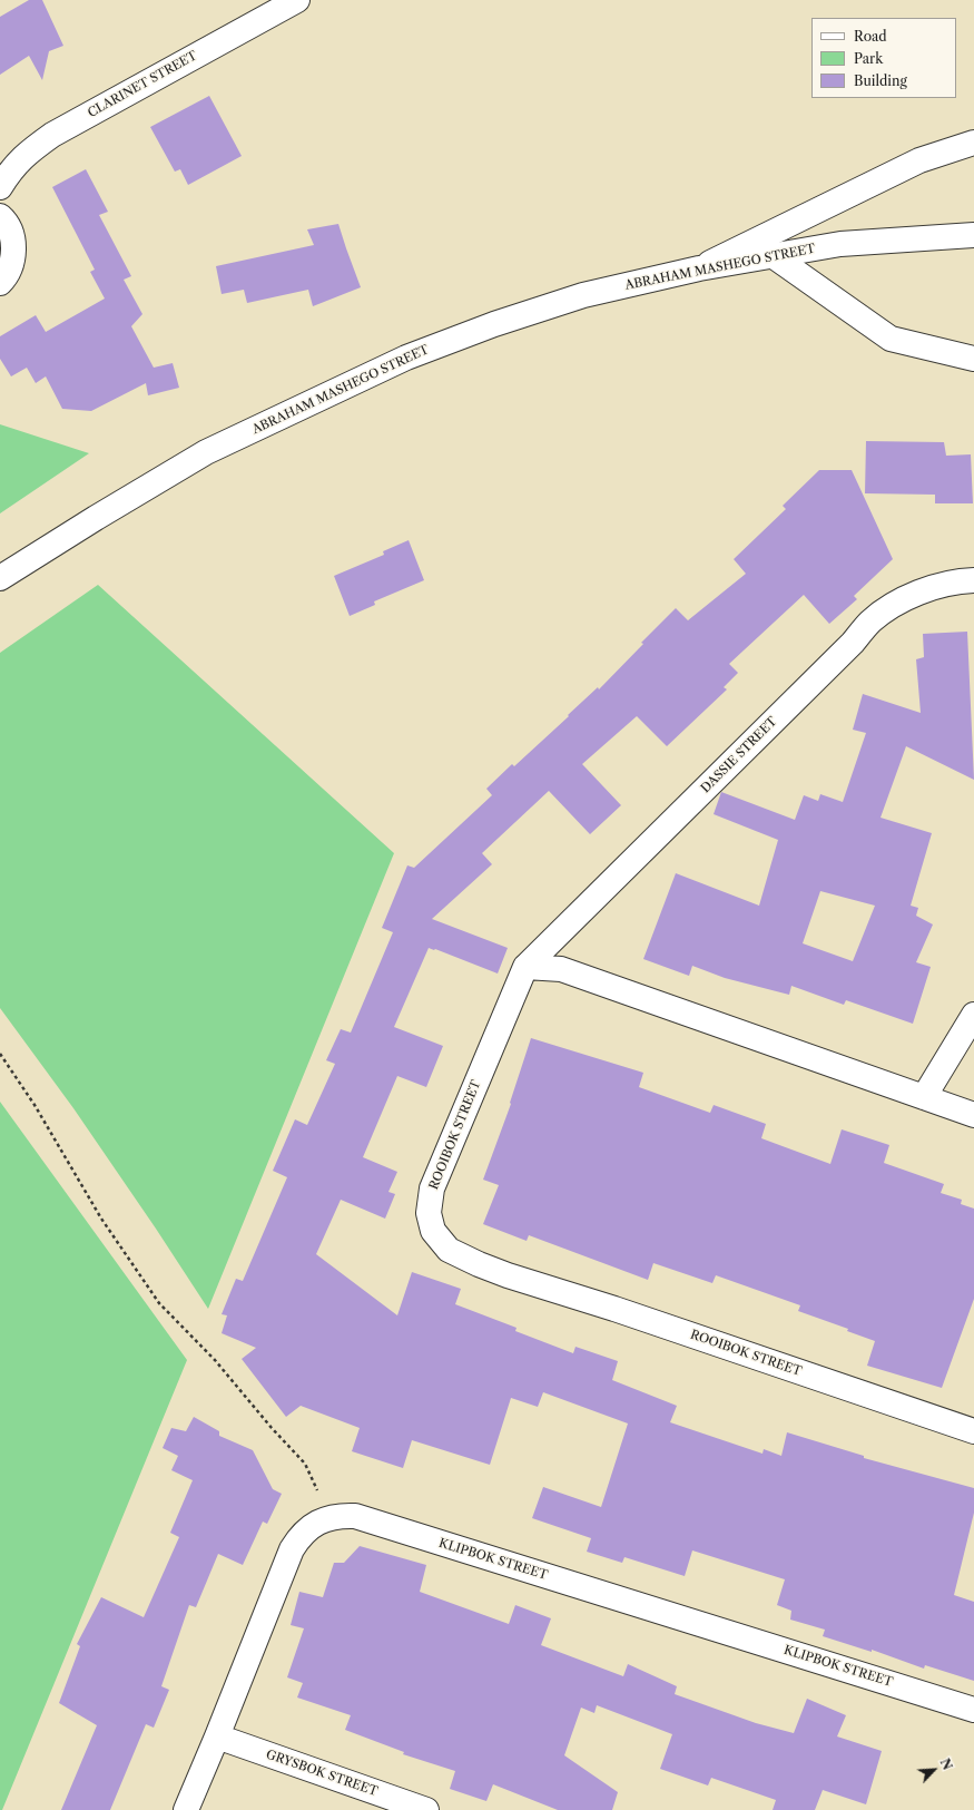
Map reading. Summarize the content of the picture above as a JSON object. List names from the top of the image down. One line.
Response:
{"streets":{"street":["CLARINET STREET","ABRAHAM MASHEGO STREET","DASSIE STREET","ROOIBOK STREET","KLIPBOK STREET","GRYSBOK STREET"]},"crossings":[["DASSIE STREET","ROOIBOK STREET"],["KLIPBOK STREET","GRYSBOK STREET"]],"legend":["Road","Park","Building"],"north":"top right"}
